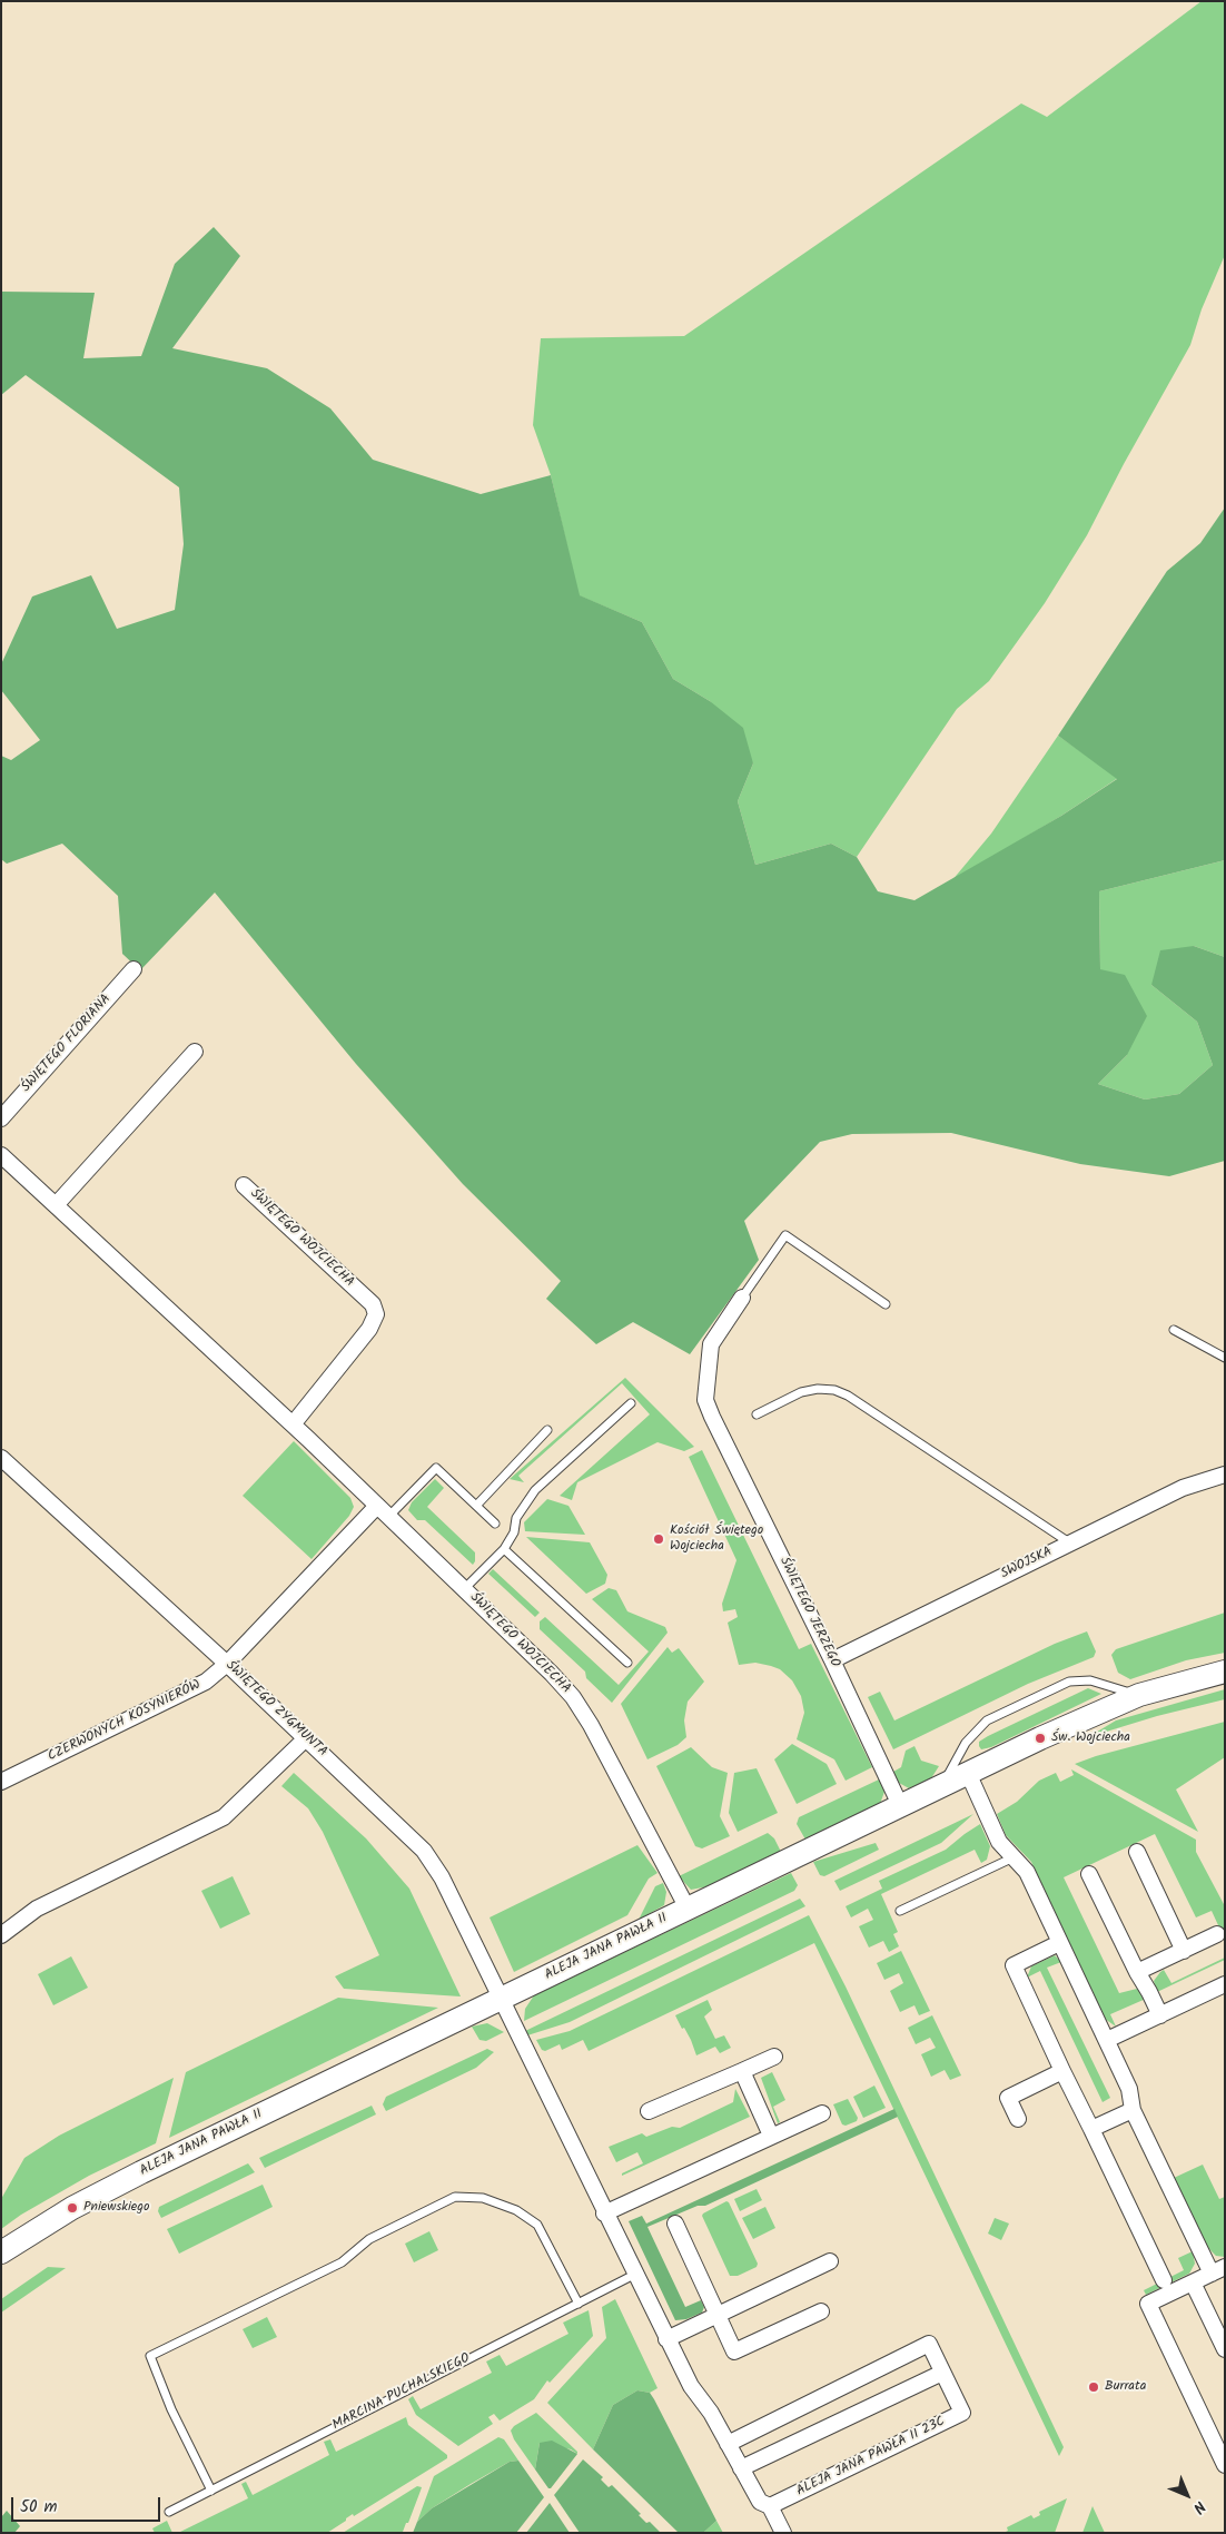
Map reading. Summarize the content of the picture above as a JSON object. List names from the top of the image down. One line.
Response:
{"streets":{"street":["ŚWIĘTEGO FLORIANA","ŚWIĘTEGO WOJCIECHA","SWOJSKA","ŚWIĘTEGO JERZEGO","ŚWIĘTEGO ZYGMUNTA","CZERWONYCH KOSYNIERÓW","ALEJA JANA PAWŁA II","ALEJA JANA PAWŁA II 23C"],"lane":["MARCINA PUCHALSKIEGO"]},"crossings":[["ŚWIĘTEGO WOJCIECHA","CZERWONYCH KOSYNIERÓW"],["ŚWIĘTEGO WOJCIECHA","ALEJA JANA PAWŁA II"],["SWOJSKA","ŚWIĘTEGO JERZEGO"],["ŚWIĘTEGO JERZEGO","ALEJA JANA PAWŁA II"],["ŚWIĘTEGO ZYGMUNTA","CZERWONYCH KOSYNIERÓW"],["ŚWIĘTEGO ZYGMUNTA","ALEJA JANA PAWŁA II"]],"places":["Kościół Świętego Wojciecha","Św. Wojciecha","Pniewskiego","Burrata"],"scale_bar":"50 m","north":"bottom right"}
